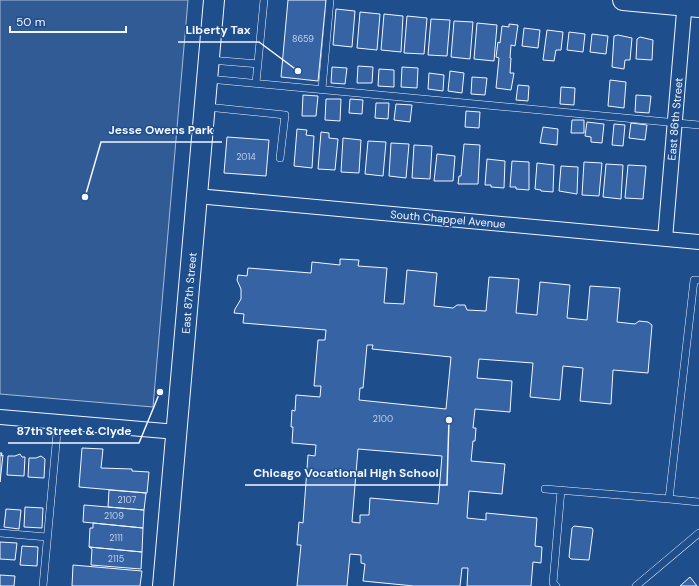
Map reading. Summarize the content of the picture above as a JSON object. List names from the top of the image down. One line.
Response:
{"streets":{"main road":["East 87th Street"],"street":["East 86th Street","South Chappel Avenue"]},"crossings":[["East 86th Street","South Chappel Avenue"],["South Chappel Avenue","East 87th Street"]],"places":["Liberty Tax","Jesse Owens Park","87th Street & Clyde","Chicago Vocational High School"],"house_numbers":["8659","2014","2100","2107","2109","2111","2115"],"scale_bar":"50 m"}
